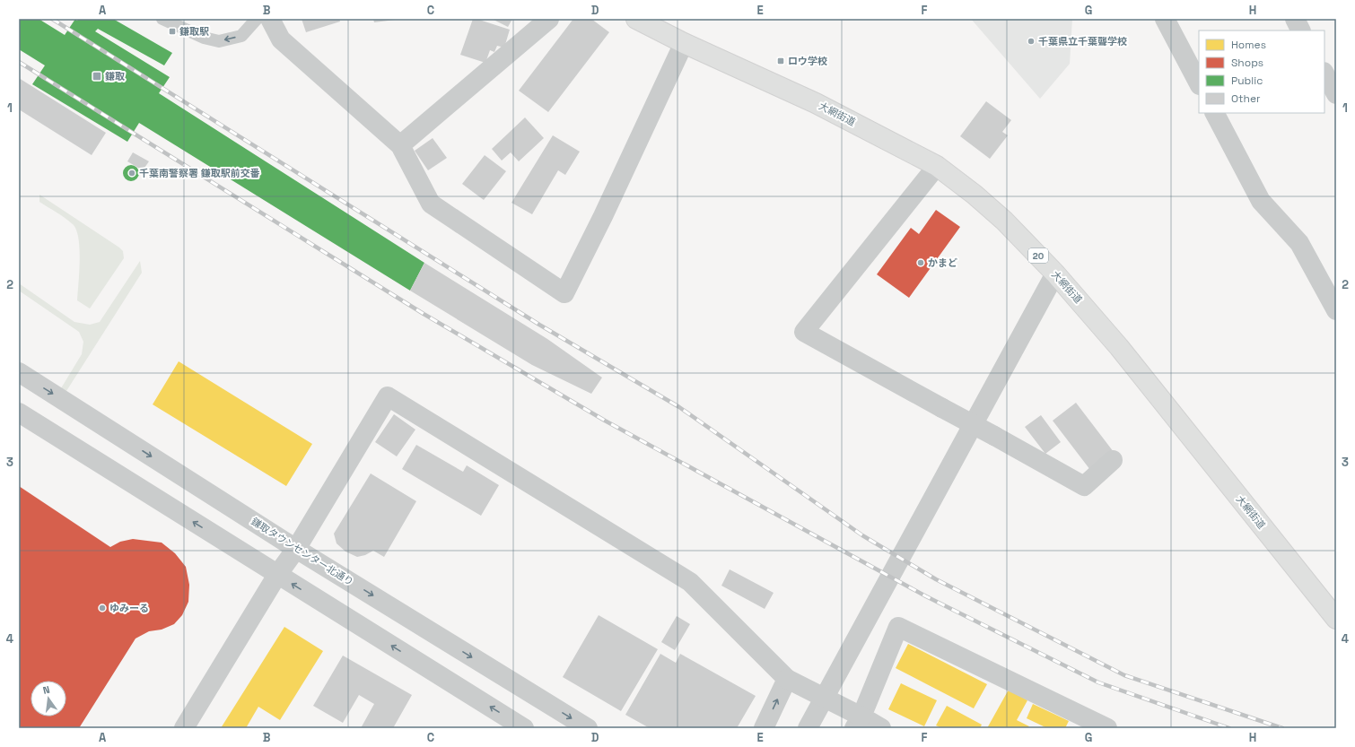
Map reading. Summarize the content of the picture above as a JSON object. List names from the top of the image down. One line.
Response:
{"streets":{"main road":["大網街道","20"],"street":["鎌取タウンセンター北通り"]},"places":{"transit":["鎌取駅","ロウ学校","鎌取"],"other":["千葉県立千葉聾学校","千葉南警察署 鎌取駅前交番","かまど","ゆみーる"]},"legend":["Homes","Shops","Public","Other"],"north":"top","grid":{"columns":["A","B","C","D","E","F","G","H"],"rows":["1","2","3","4"]}}
